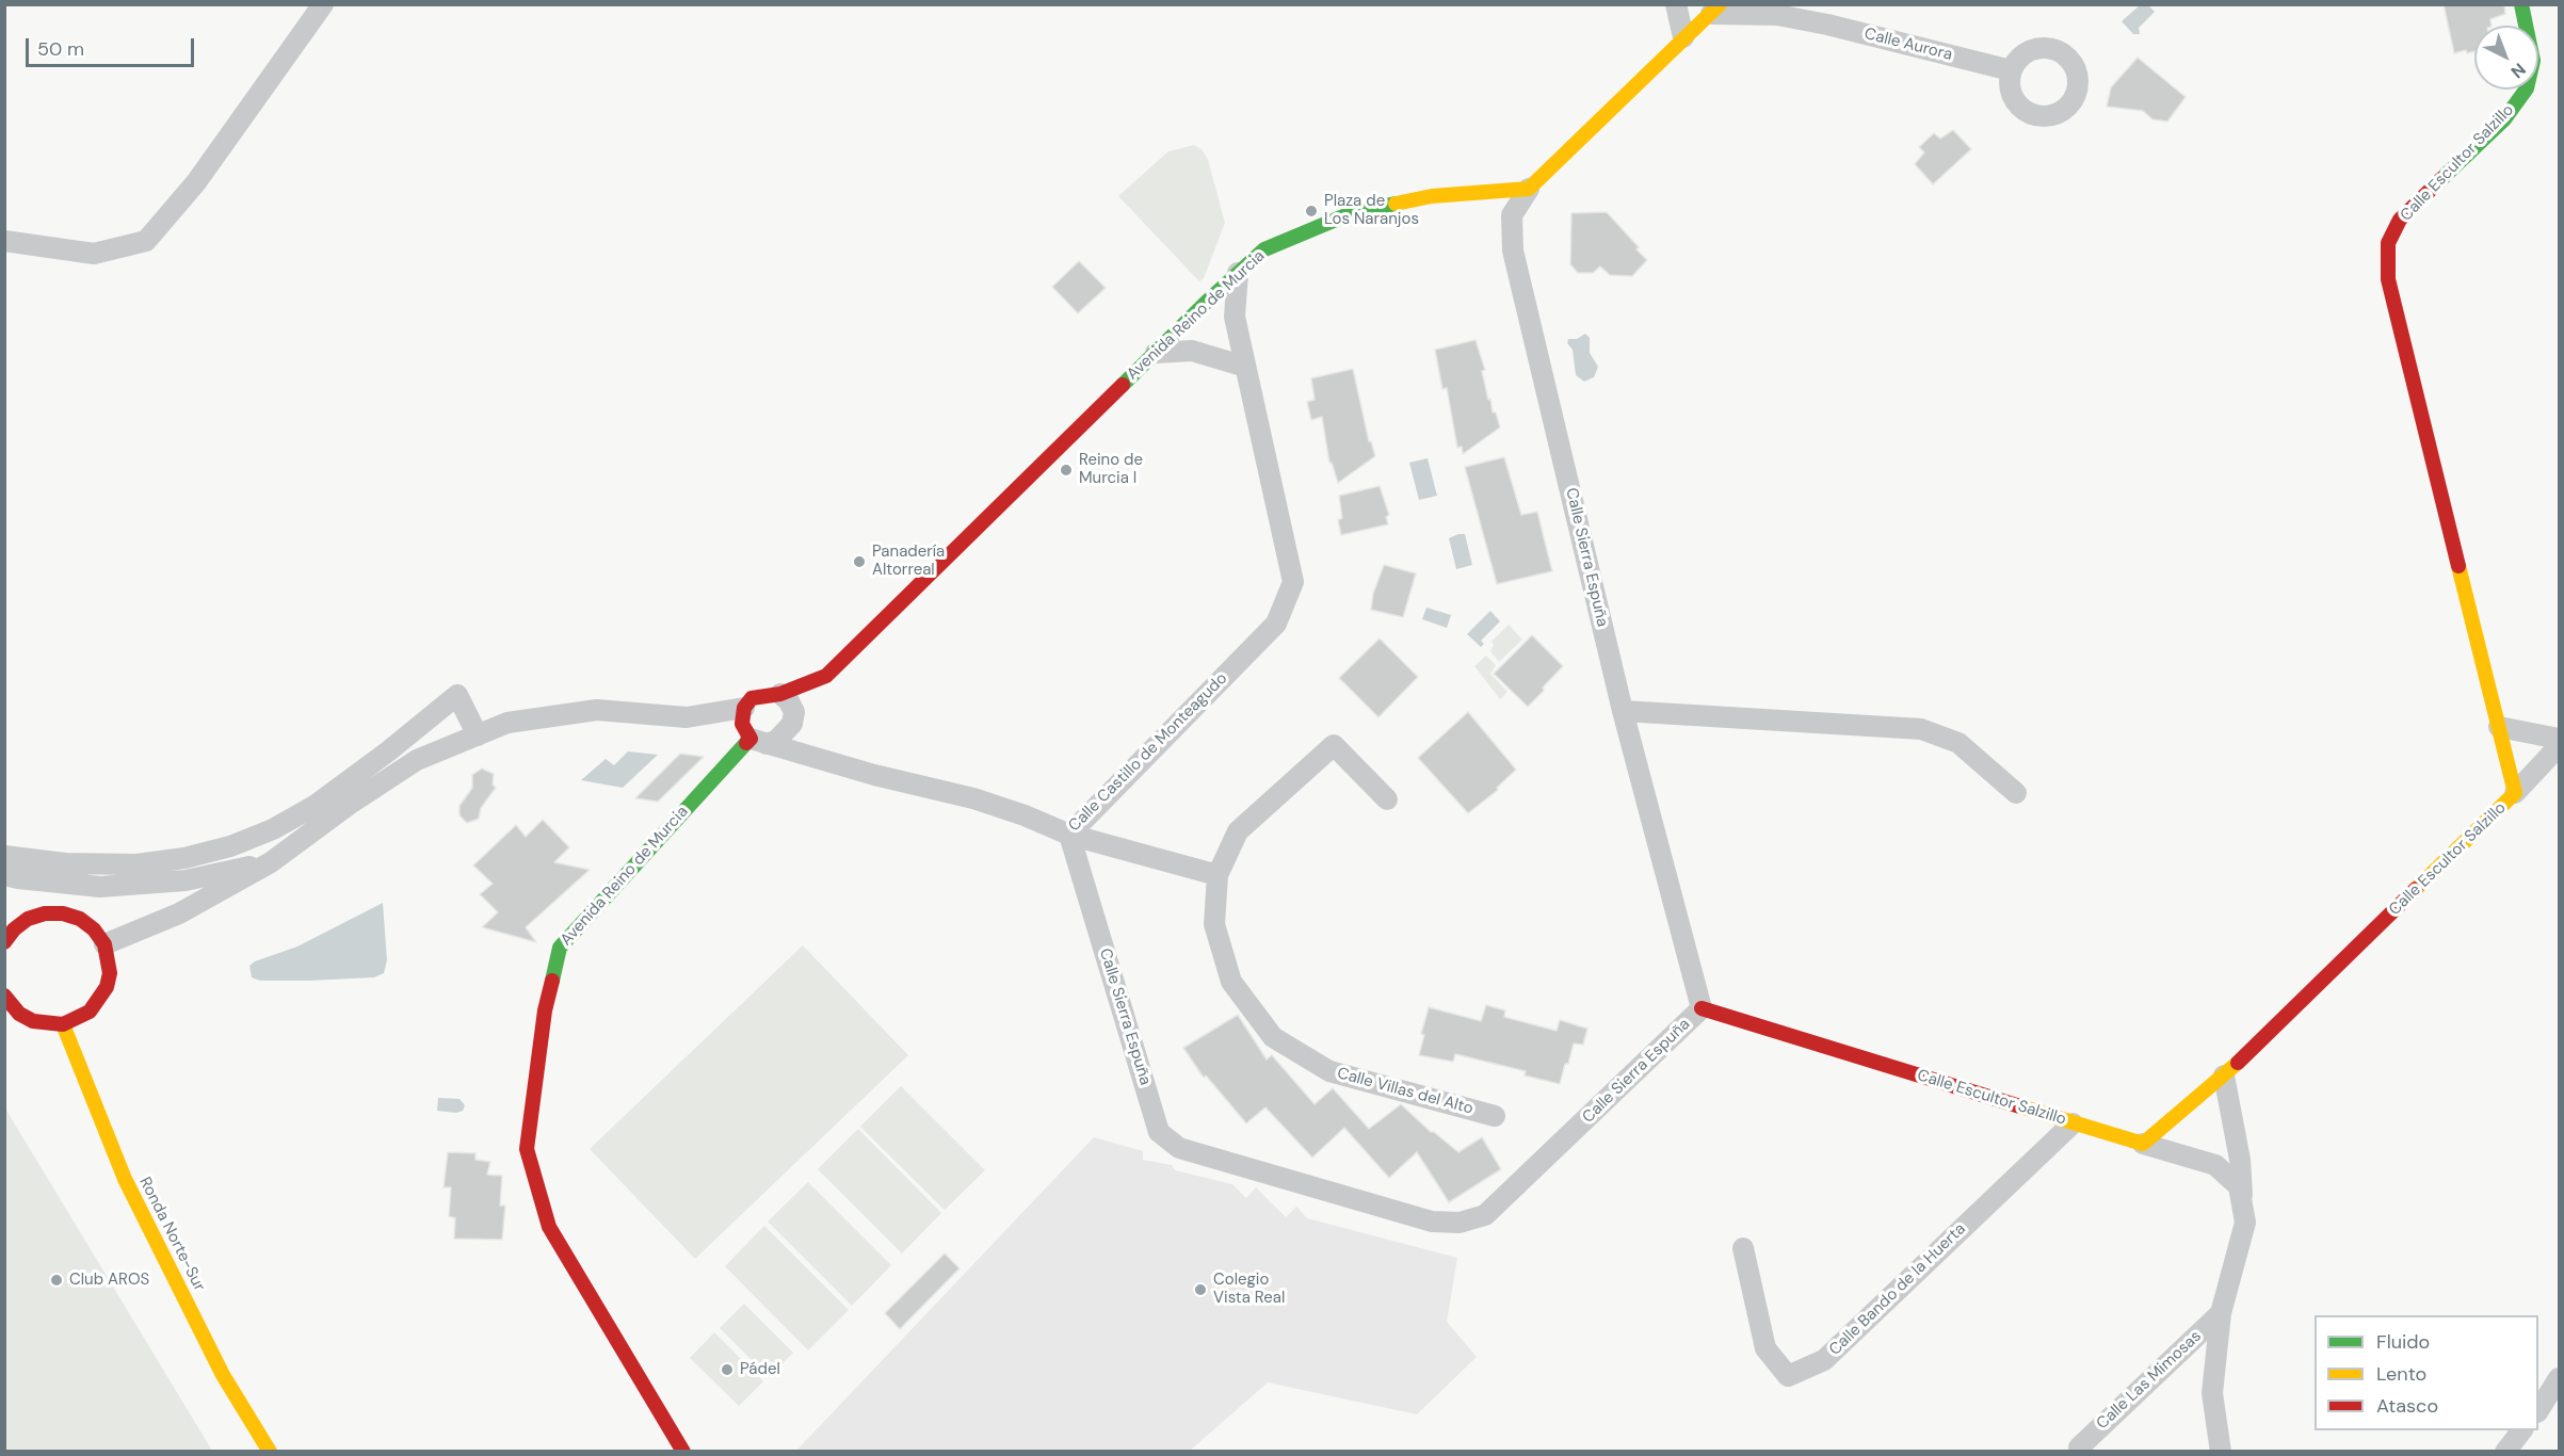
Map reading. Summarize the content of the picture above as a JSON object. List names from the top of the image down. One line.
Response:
{"streets":{"street":["Calle Aurora","Calle Escultor Salzillo","Avenida Reino de Murcia","Calle Sierra Espuña","Calle Castillo de Monteagudo","Calle Villas del Alto","Ronda Norte-Sur","Calle Bando de la Huerta","Calle Las Mimosas"]},"crossings":[["Calle Escultor Salzillo","Calle Sierra Espuña"],["Calle Escultor Salzillo","Calle Bando de la Huerta"],["Avenida Reino de Murcia","Calle Sierra Espuña"],["Avenida Reino de Murcia","Calle Castillo de Monteagudo"],["Calle Sierra Espuña","Calle Castillo de Monteagudo"]],"places":["Plaza de Los Naranjos","Reino de Murcia I","Panadería Altorreal","Club AROS","Colegio Vista Real","Pádel"],"legend":["Fluido","Lento","Atasco"],"scale_bar":"50 m","north":"bottom right"}
